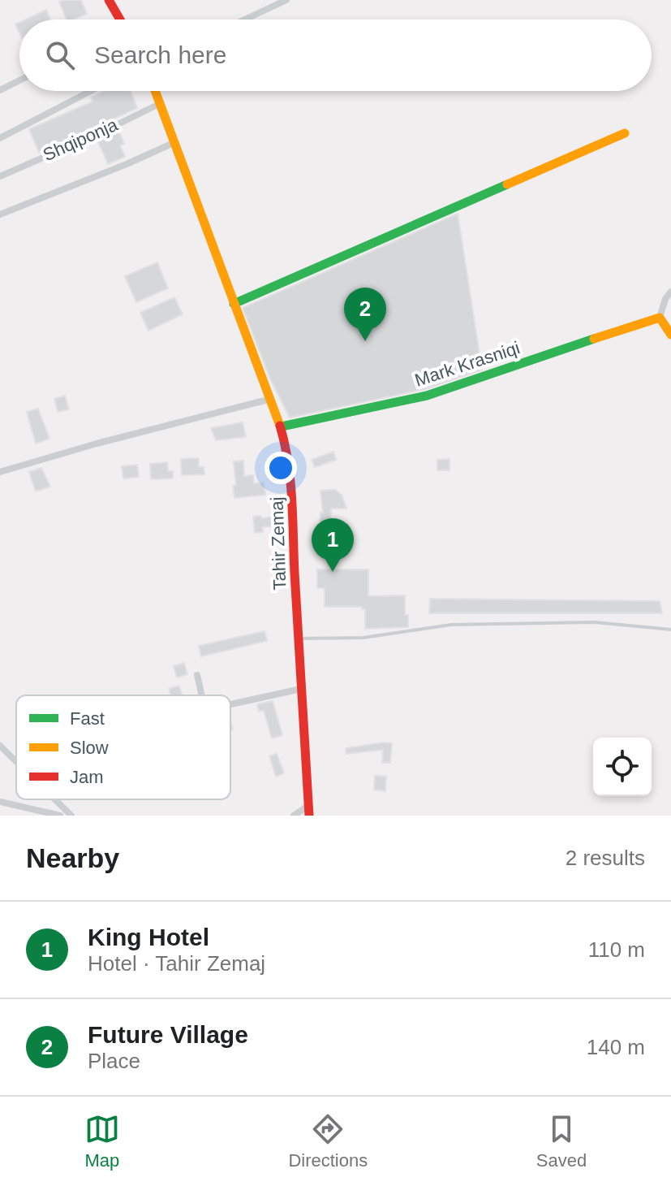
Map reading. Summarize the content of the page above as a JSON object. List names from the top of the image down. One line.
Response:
{"streets":{"street":["Shqiponja","Mark Krasniqi","Tahir Zemaj"]},"crossings":[["Shqiponja","Tahir Zemaj"],["Mark Krasniqi","Tahir Zemaj"]],"legend":["Fast","Slow","Jam"],"page":{"search":"Search here","pins":["2","1"],"heading":["Nearby","2 results"],"list":[{"mark":"1","name":"King Hotel","note":"Hotel · Tahir Zemaj","value":"110 m"},{"mark":"2","name":"Future Village","note":"Place","value":"140 m"}],"nav":["Map","Directions","Saved"]}}
